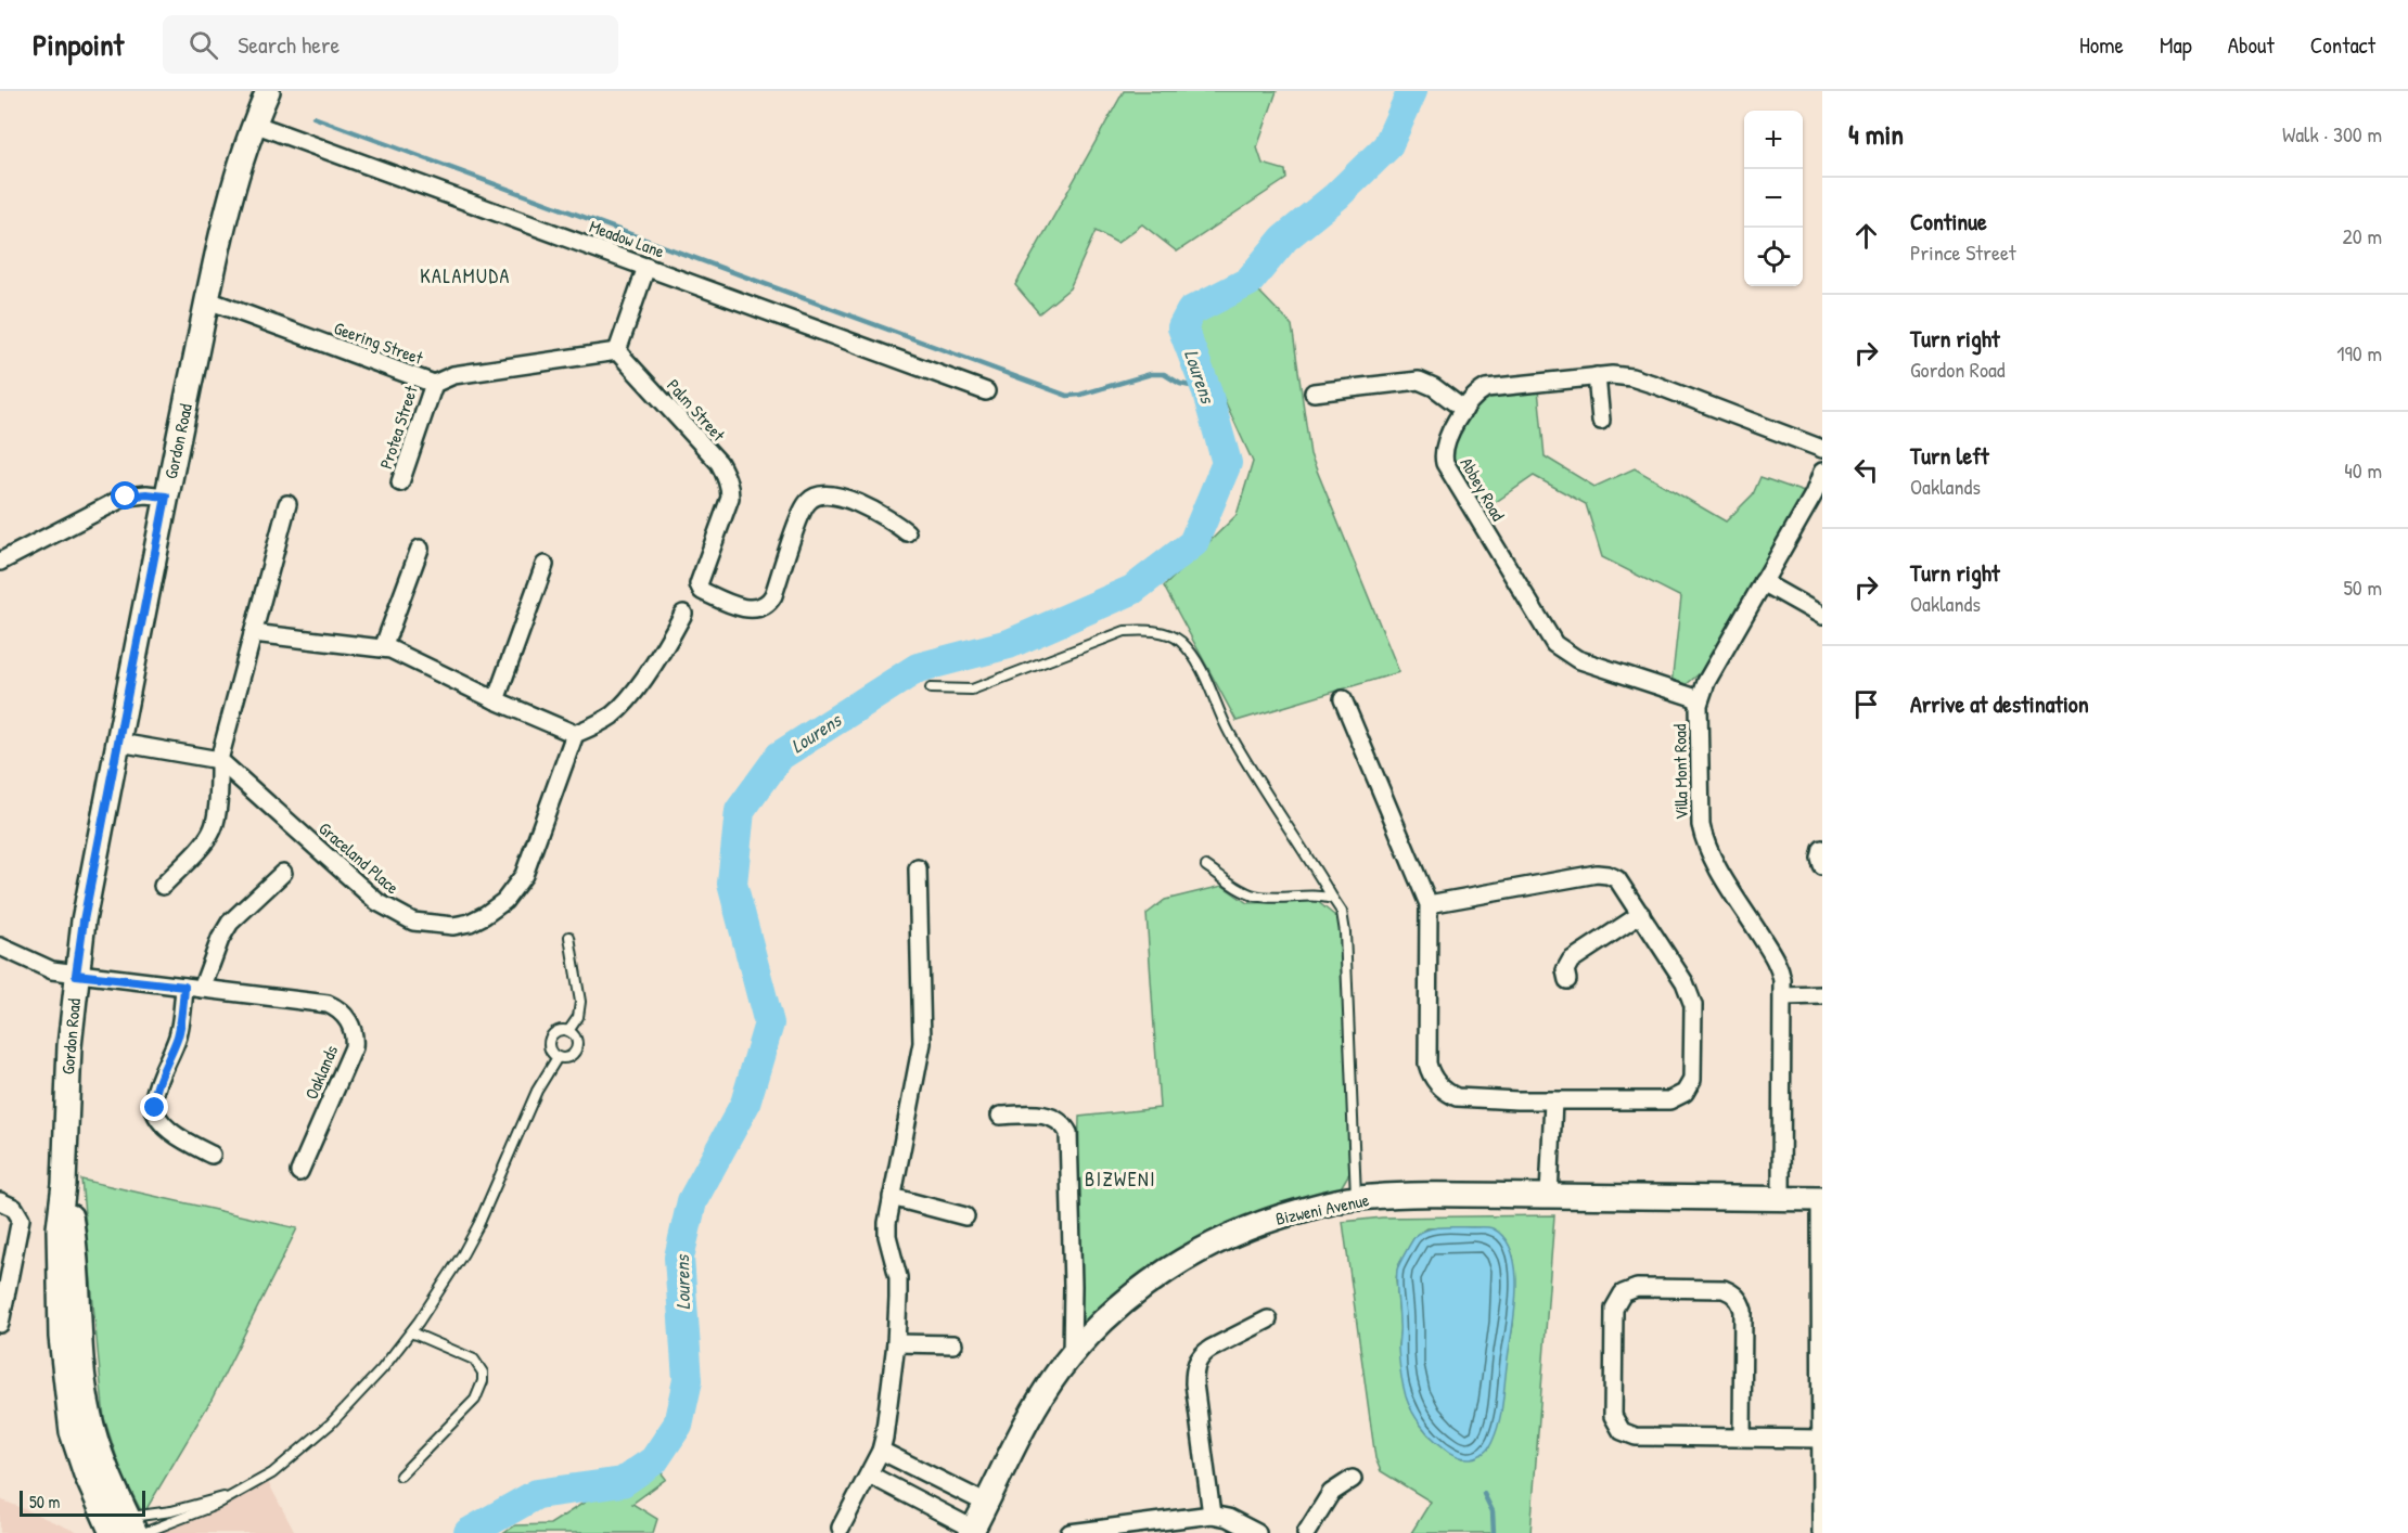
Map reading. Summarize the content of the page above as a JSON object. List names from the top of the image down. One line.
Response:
{"streets":{"street":["Meadow Lane","Geering Street","Palm Street","Protea Street","Gordon Road","Abbey Road","Villa Mont Road","Graceland Place","Oaklands","Bizweni Avenue"]},"crossings":[["Meadow Lane","Gordon Road"],["Geering Street","Palm Street"],["Geering Street","Protea Street"],["Geering Street","Gordon Road"],["Gordon Road","Oaklands"],["Abbey Road","Villa Mont Road"],["Villa Mont Road","Bizweni Avenue"]],"districts":["KALAMUDA","BIZWENI"],"water":["Lourens"],"scale_bar":"50 m","page":{"header":"Pinpoint","search":"Search here","nav":["Home","Map","About","Contact"],"heading":["4 min","Walk · 300 m"],"map_buttons":["+","−"],"list":[["Continue","Prince Street","20 m"],["Turn right","Gordon Road","190 m"],["Turn left","Oaklands","40 m"],["Turn right","Oaklands","50 m"],"Arrive at destination"],"scale":"50 m"}}
